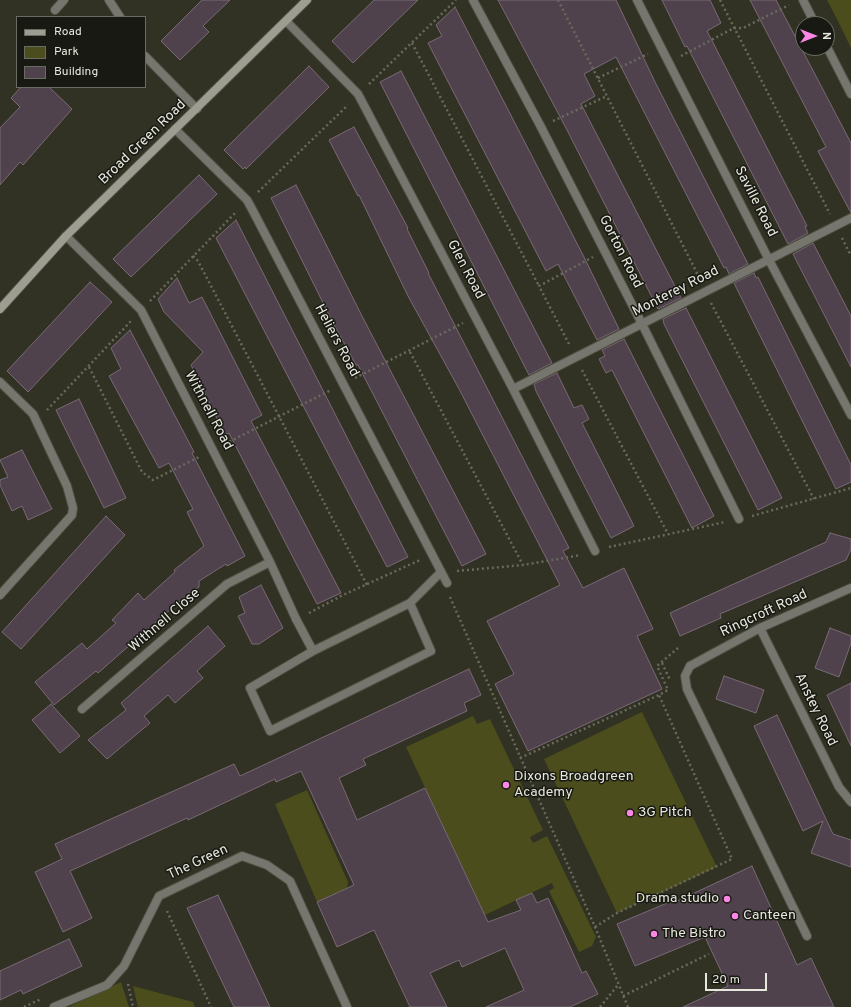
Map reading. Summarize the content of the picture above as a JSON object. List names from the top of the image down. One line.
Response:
{"streets":{"main road":["Broad Green Road"],"street":["Saville Road","Gorton Road","Glen Road","Monterey Road","Heliers Road","Withnell Road","Ringcroft Road","Withnell Close","Anstey Road","The Green"]},"crossings":[["Broad Green Road","Glen Road"],["Broad Green Road","Heliers Road"],["Broad Green Road","Withnell Road"],["Saville Road","Monterey Road"],["Gorton Road","Monterey Road"],["Glen Road","Monterey Road"],["Withnell Road","Withnell Close"],["Ringcroft Road","Anstey Road"]],"places":["Dixons Broadgreen Academy","3G Pitch","Drama studio","Canteen","The Bistro"],"legend":["Road","Park","Building"],"scale_bar":"20 m","north":"right"}
